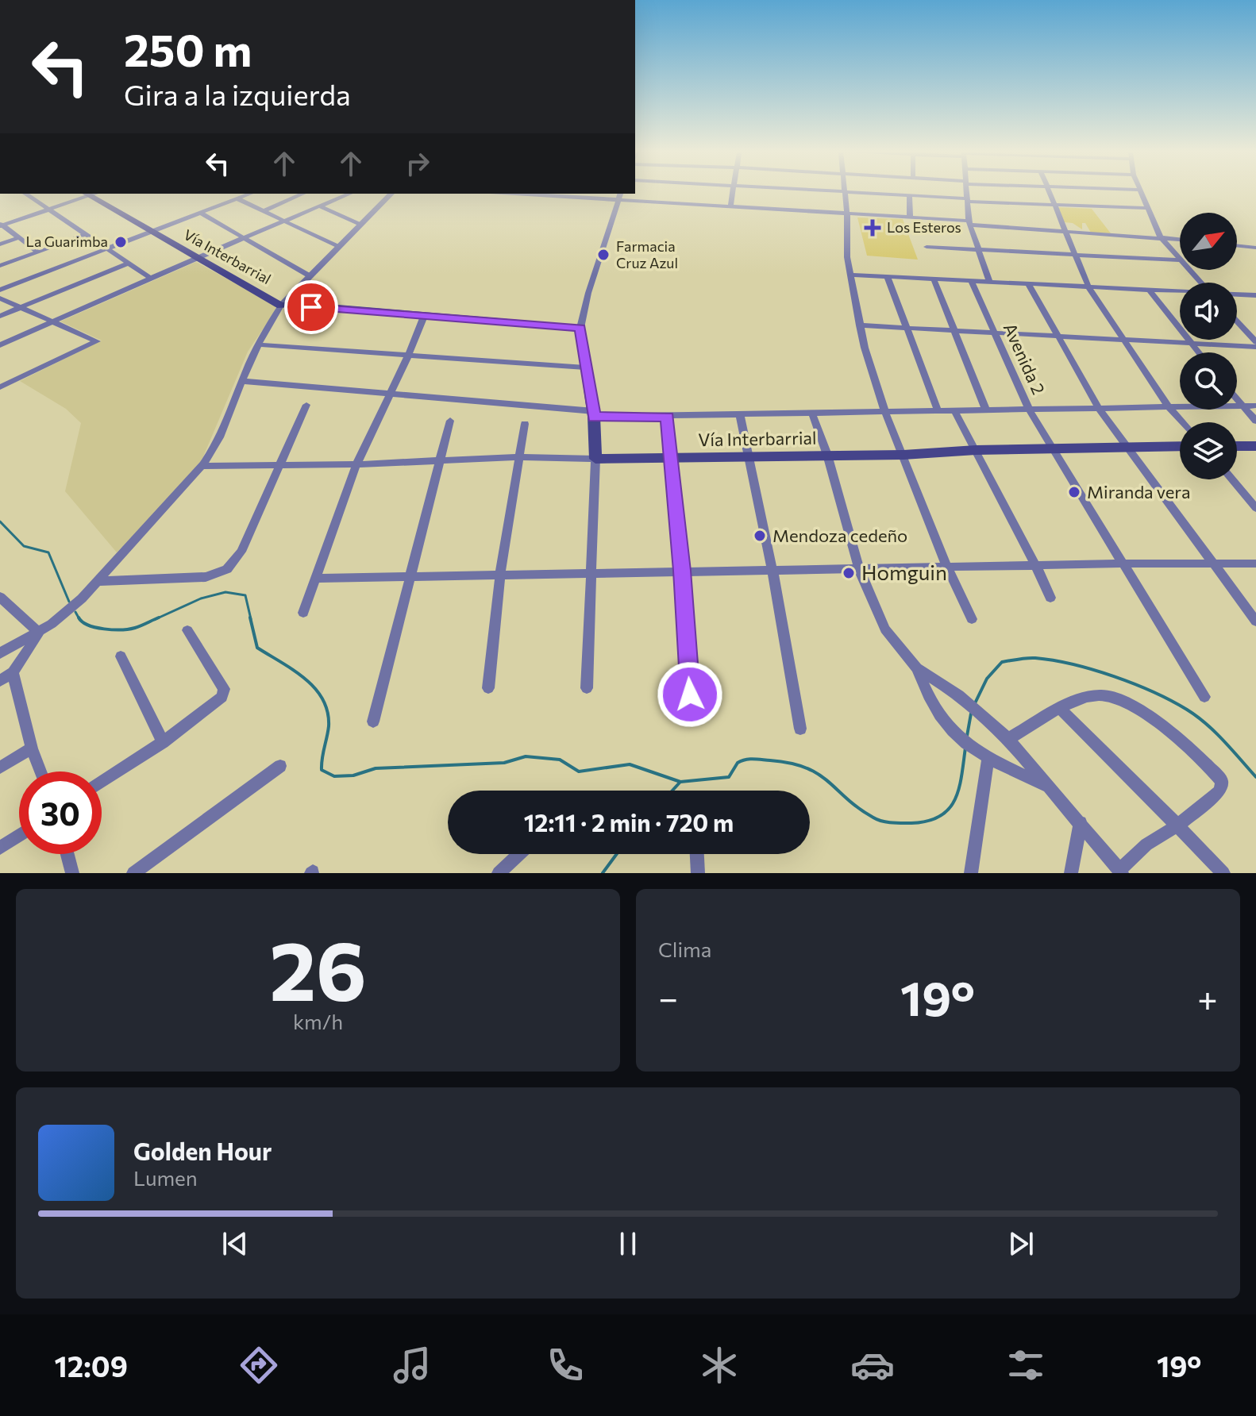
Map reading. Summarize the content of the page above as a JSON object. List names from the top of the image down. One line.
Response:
{"streets":{"main road":["Vía Interbarrial"],"street":["Avenida 2"]},"crossings":[["Vía Interbarrial","Avenida 2"]],"places":{"health":["Los Esteros"],"other":["La Guarimba","Farmacia Cruz Azul","Miranda vera","Mendoza cedeño","Homguin"]},"north":"top right","page":{"turn":["250 m","Gira a la izquierda"],"limit":"30","trip":"12:11 · 2 min · 720 m","tile":[["26","km/h"],"Clima"],"heat":["−","19°","+"],"song":["Golden Hour","Lumen"],"tabs":["12:09","19°"]}}
